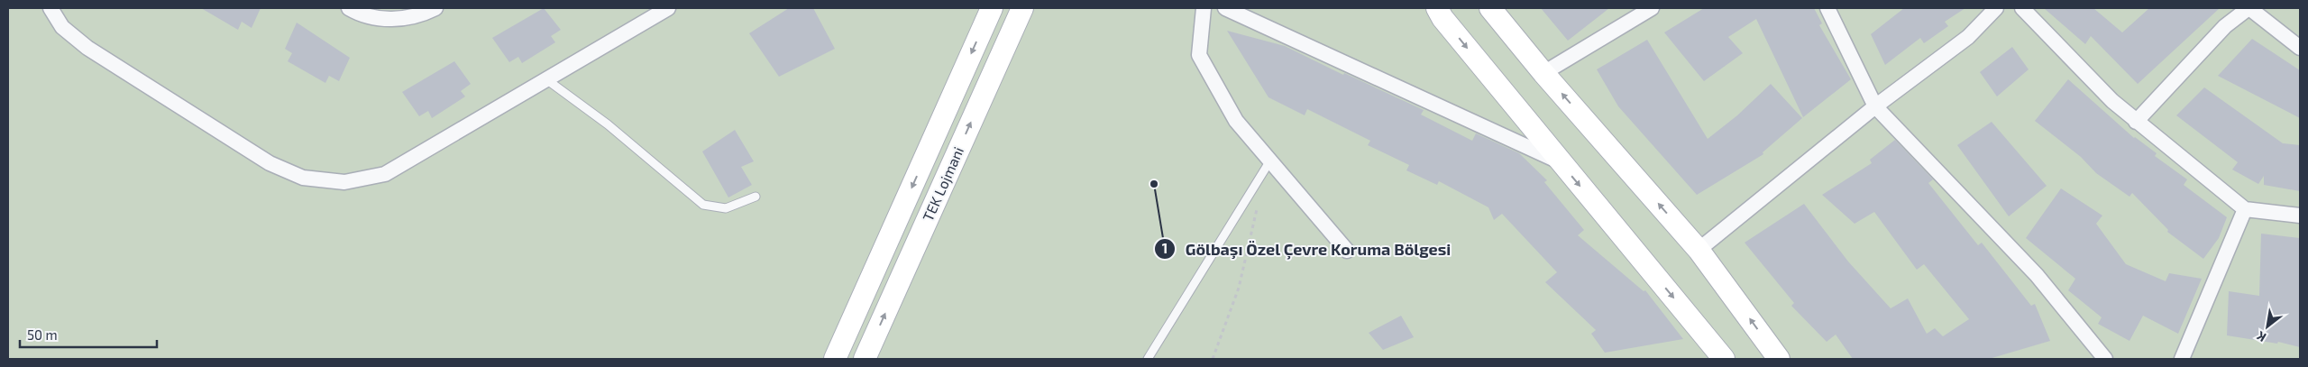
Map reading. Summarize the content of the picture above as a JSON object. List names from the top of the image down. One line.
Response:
{"streets":{"main road":["TEK Lojmani"]},"places":["Gölbaşı Özel Çevre Koruma Bölgesi"],"scale_bar":"50 m","north":"bottom left"}
